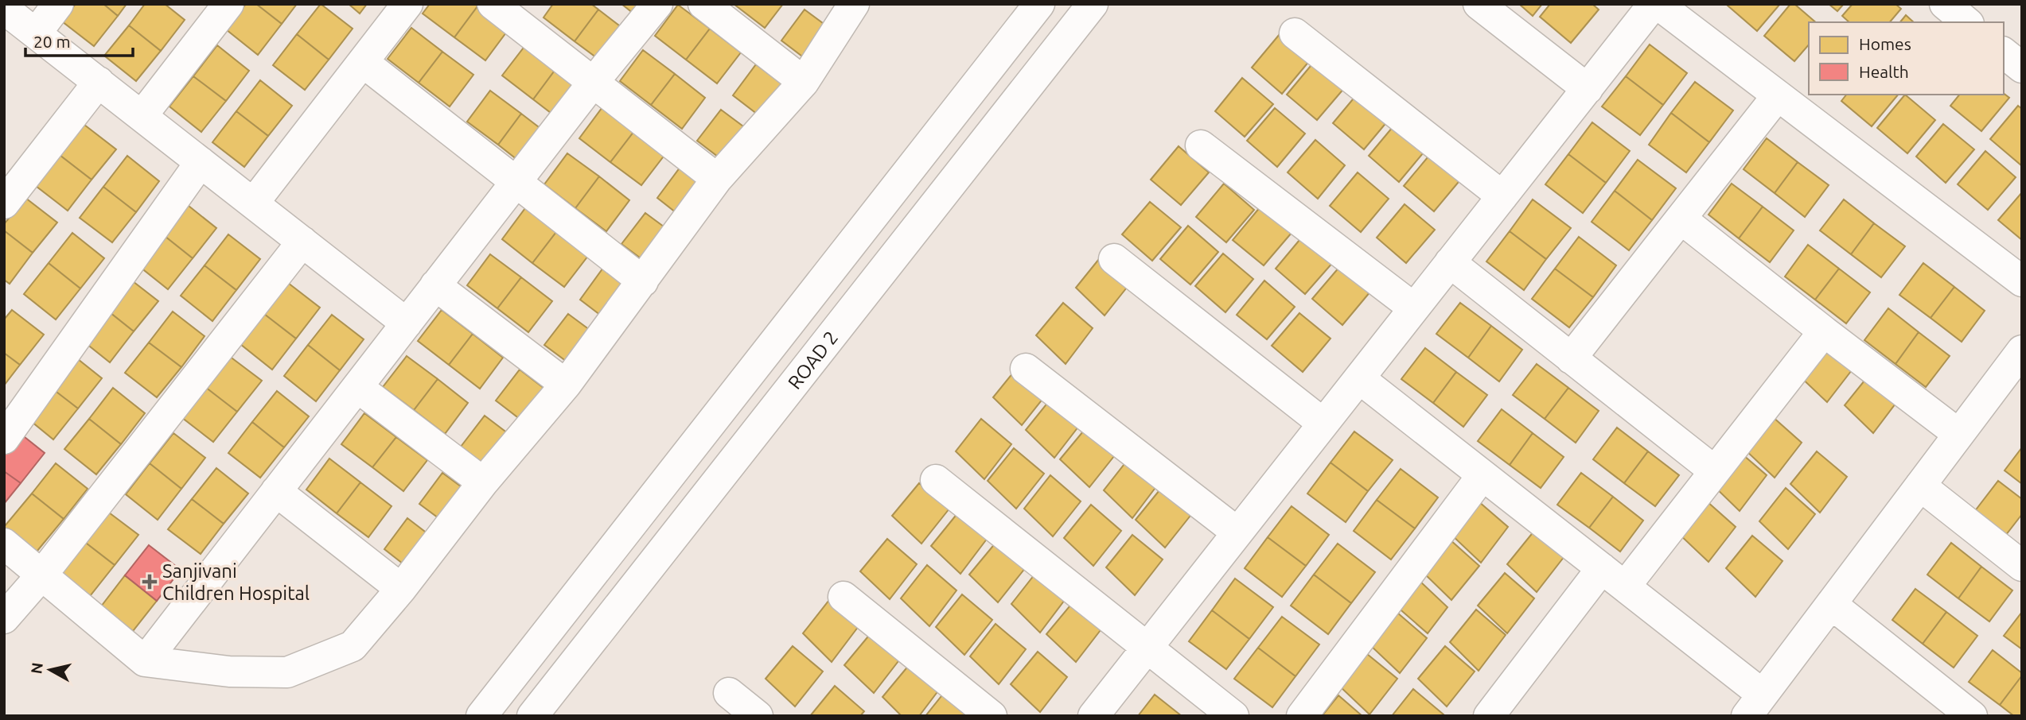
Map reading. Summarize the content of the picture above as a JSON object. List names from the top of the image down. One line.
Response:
{"streets":{"street":["ROAD 2"]},"places":{"health":["Sanjivani Children Hospital"]},"legend":["Homes","Health"],"scale_bar":"20 m","north":"left"}
